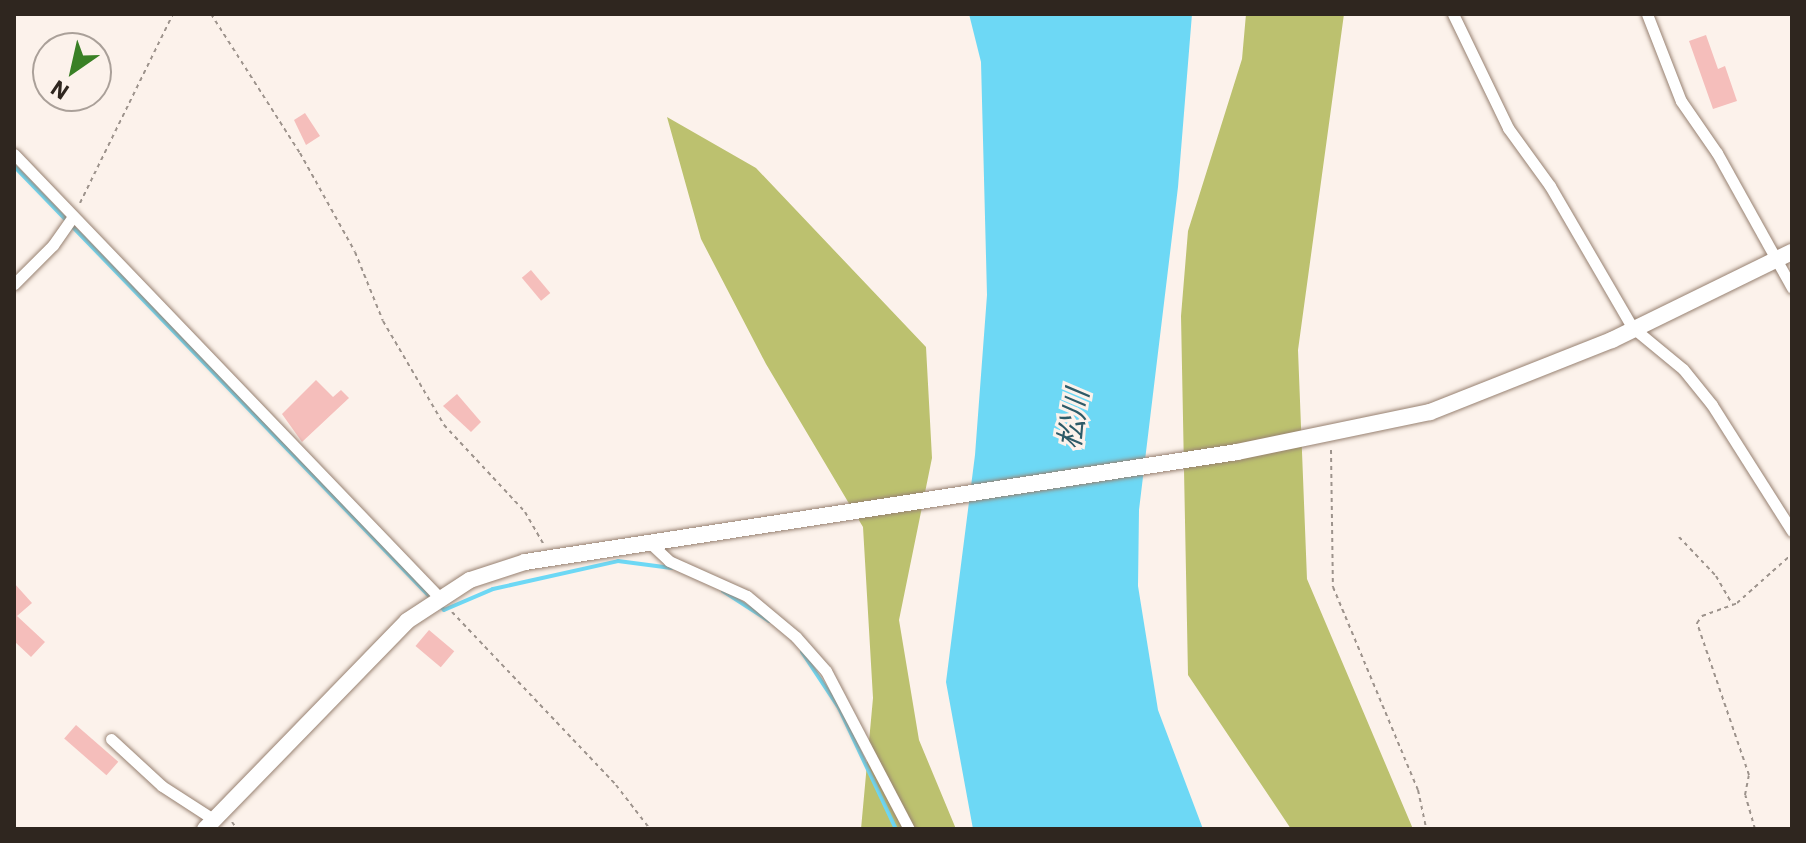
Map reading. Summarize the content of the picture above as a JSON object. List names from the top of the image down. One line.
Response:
{"water":["松川"],"north":"bottom left"}
